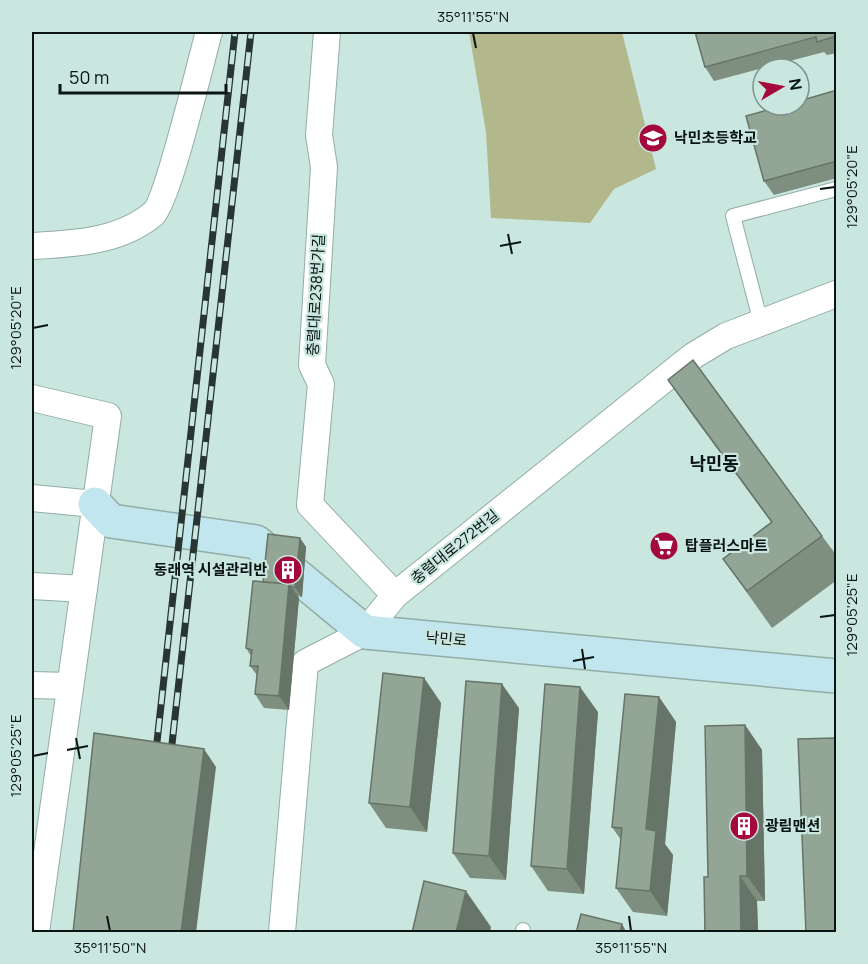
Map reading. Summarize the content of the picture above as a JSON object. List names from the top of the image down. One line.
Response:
{"streets":{"main road":["낙민로"],"street":["충렬대로238번가길","충렬대로272번길"]},"crossings":[["충렬대로238번가길","충렬대로272번길"],["충렬대로272번길","낙민로"]],"districts":["낙민동"],"places":{"school or university":["낙민초등학교"],"supermarket":["탑플러스마트"],"building":["동래역 시설관리반","광림맨션"]},"scale_bar":"50 m","north":"right","coordinates":["35°11'55\"N","129°05'20\"E","129°05'25\"E","35°11'50\"N"]}
